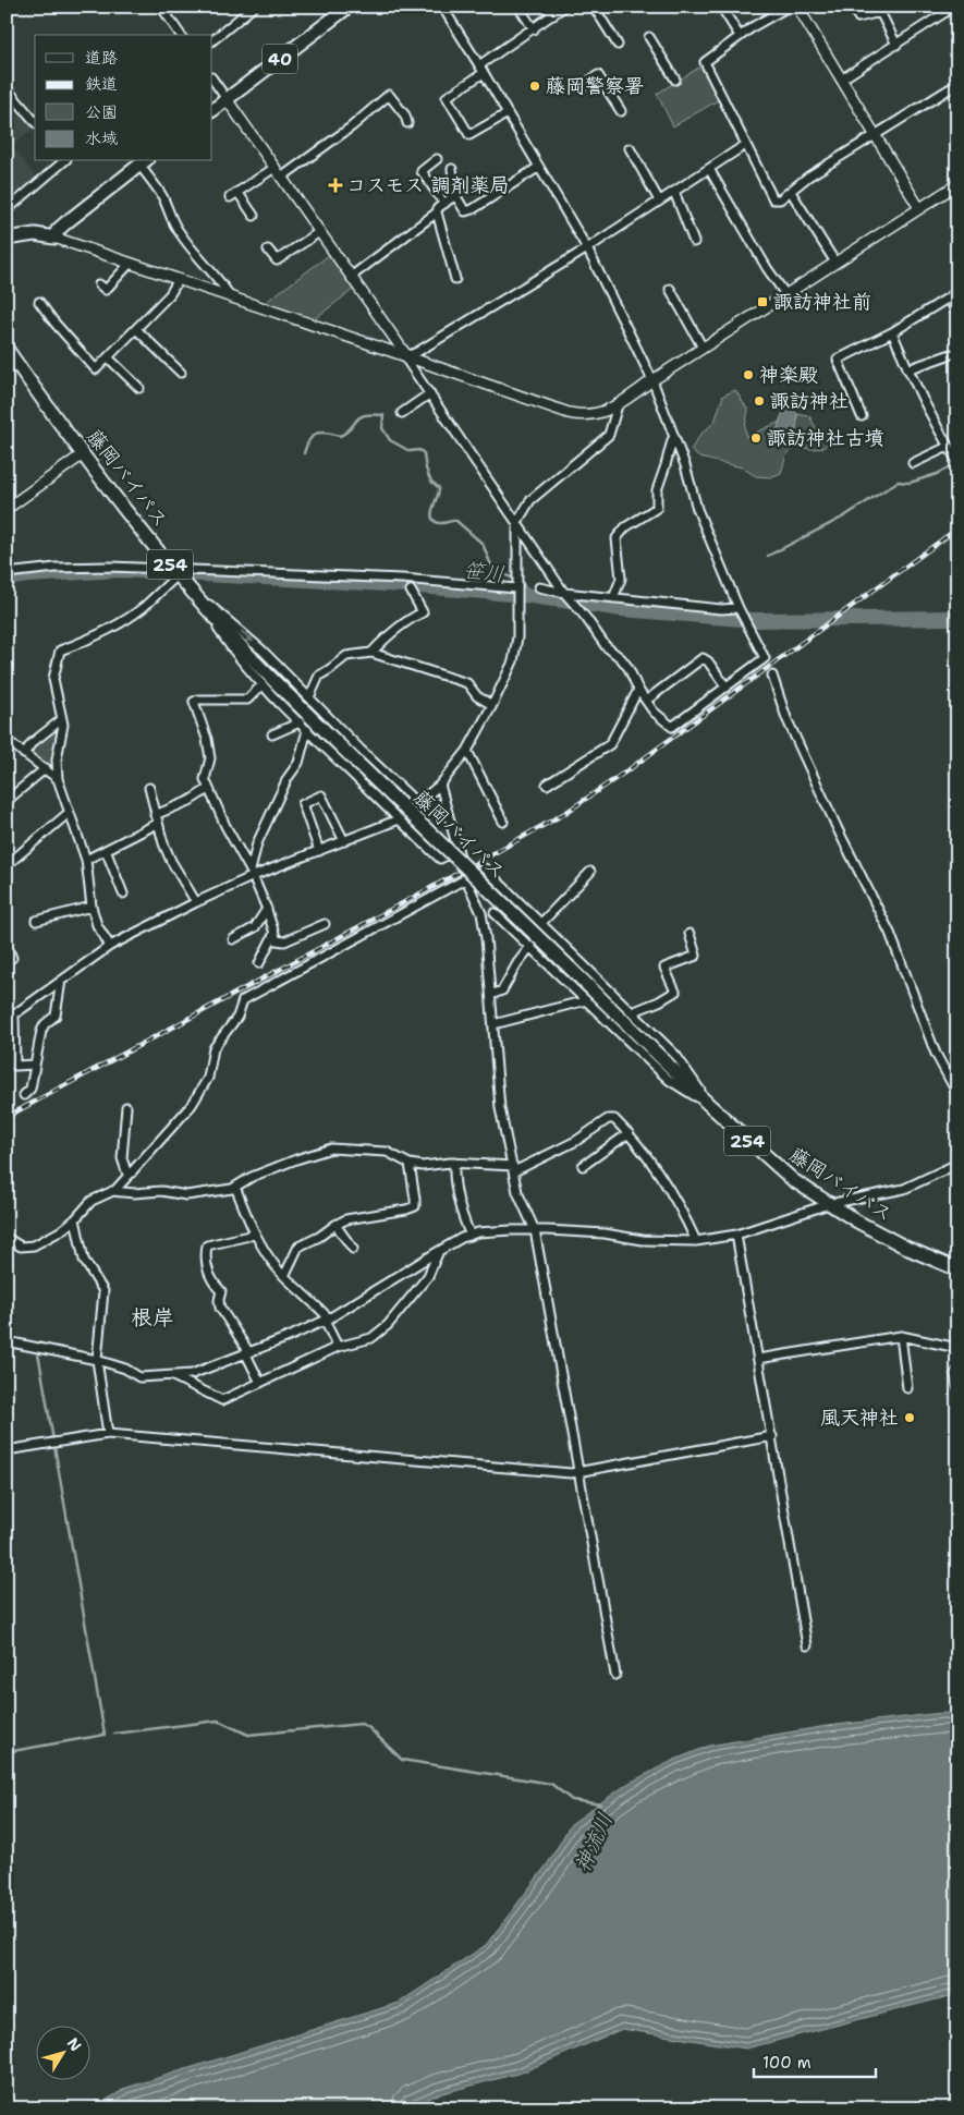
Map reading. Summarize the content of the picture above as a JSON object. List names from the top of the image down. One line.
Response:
{"streets":{"main road":["40","藤岡バイパス","254"]},"districts":["根岸"],"water":["笹川","神流川"],"places":{"other":["藤岡警察署","神楽殿","諏訪神社","諏訪神社古墳","風天神社"],"health":["コスモス 調剤薬局"],"transit":["諏訪神社前"]},"legend":["道路","鉄道","公園","水域"],"scale_bar":"100 m","north":"top right"}
